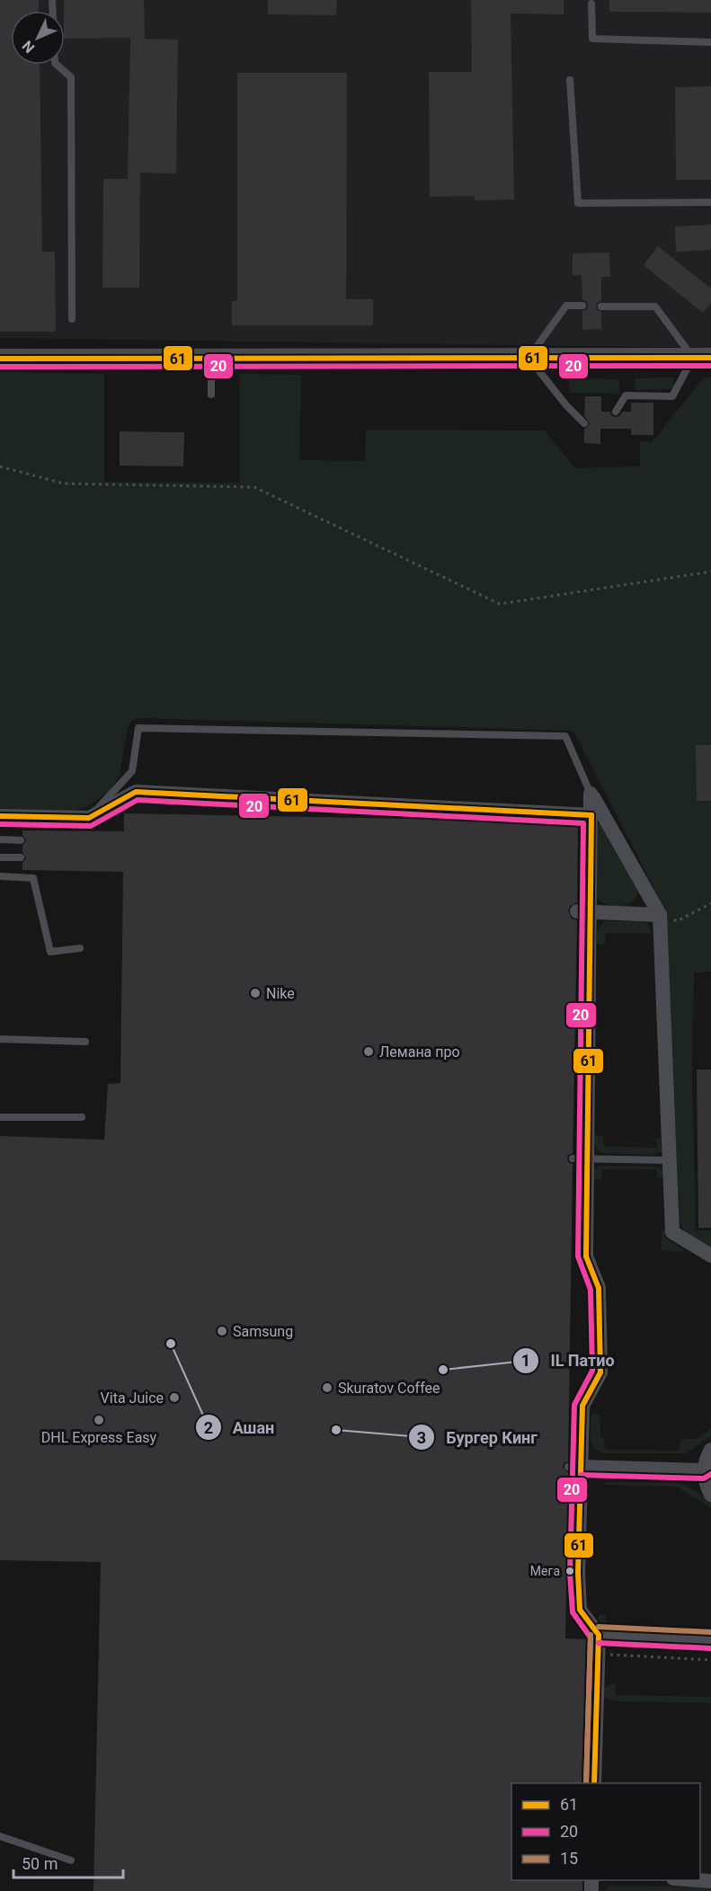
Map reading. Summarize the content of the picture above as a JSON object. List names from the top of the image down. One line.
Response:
{"places":["Nike","Лемана про","Samsung","Ашан","IL Патио","Skuratov Coffee","Vita Juice","DHL Express Easy","Бургер Кинг","Мега"],"lines":["transit line 61","transit line 20","transit line 15"],"legend":["61","20","15"],"scale_bar":"50 m","north":"bottom left"}
